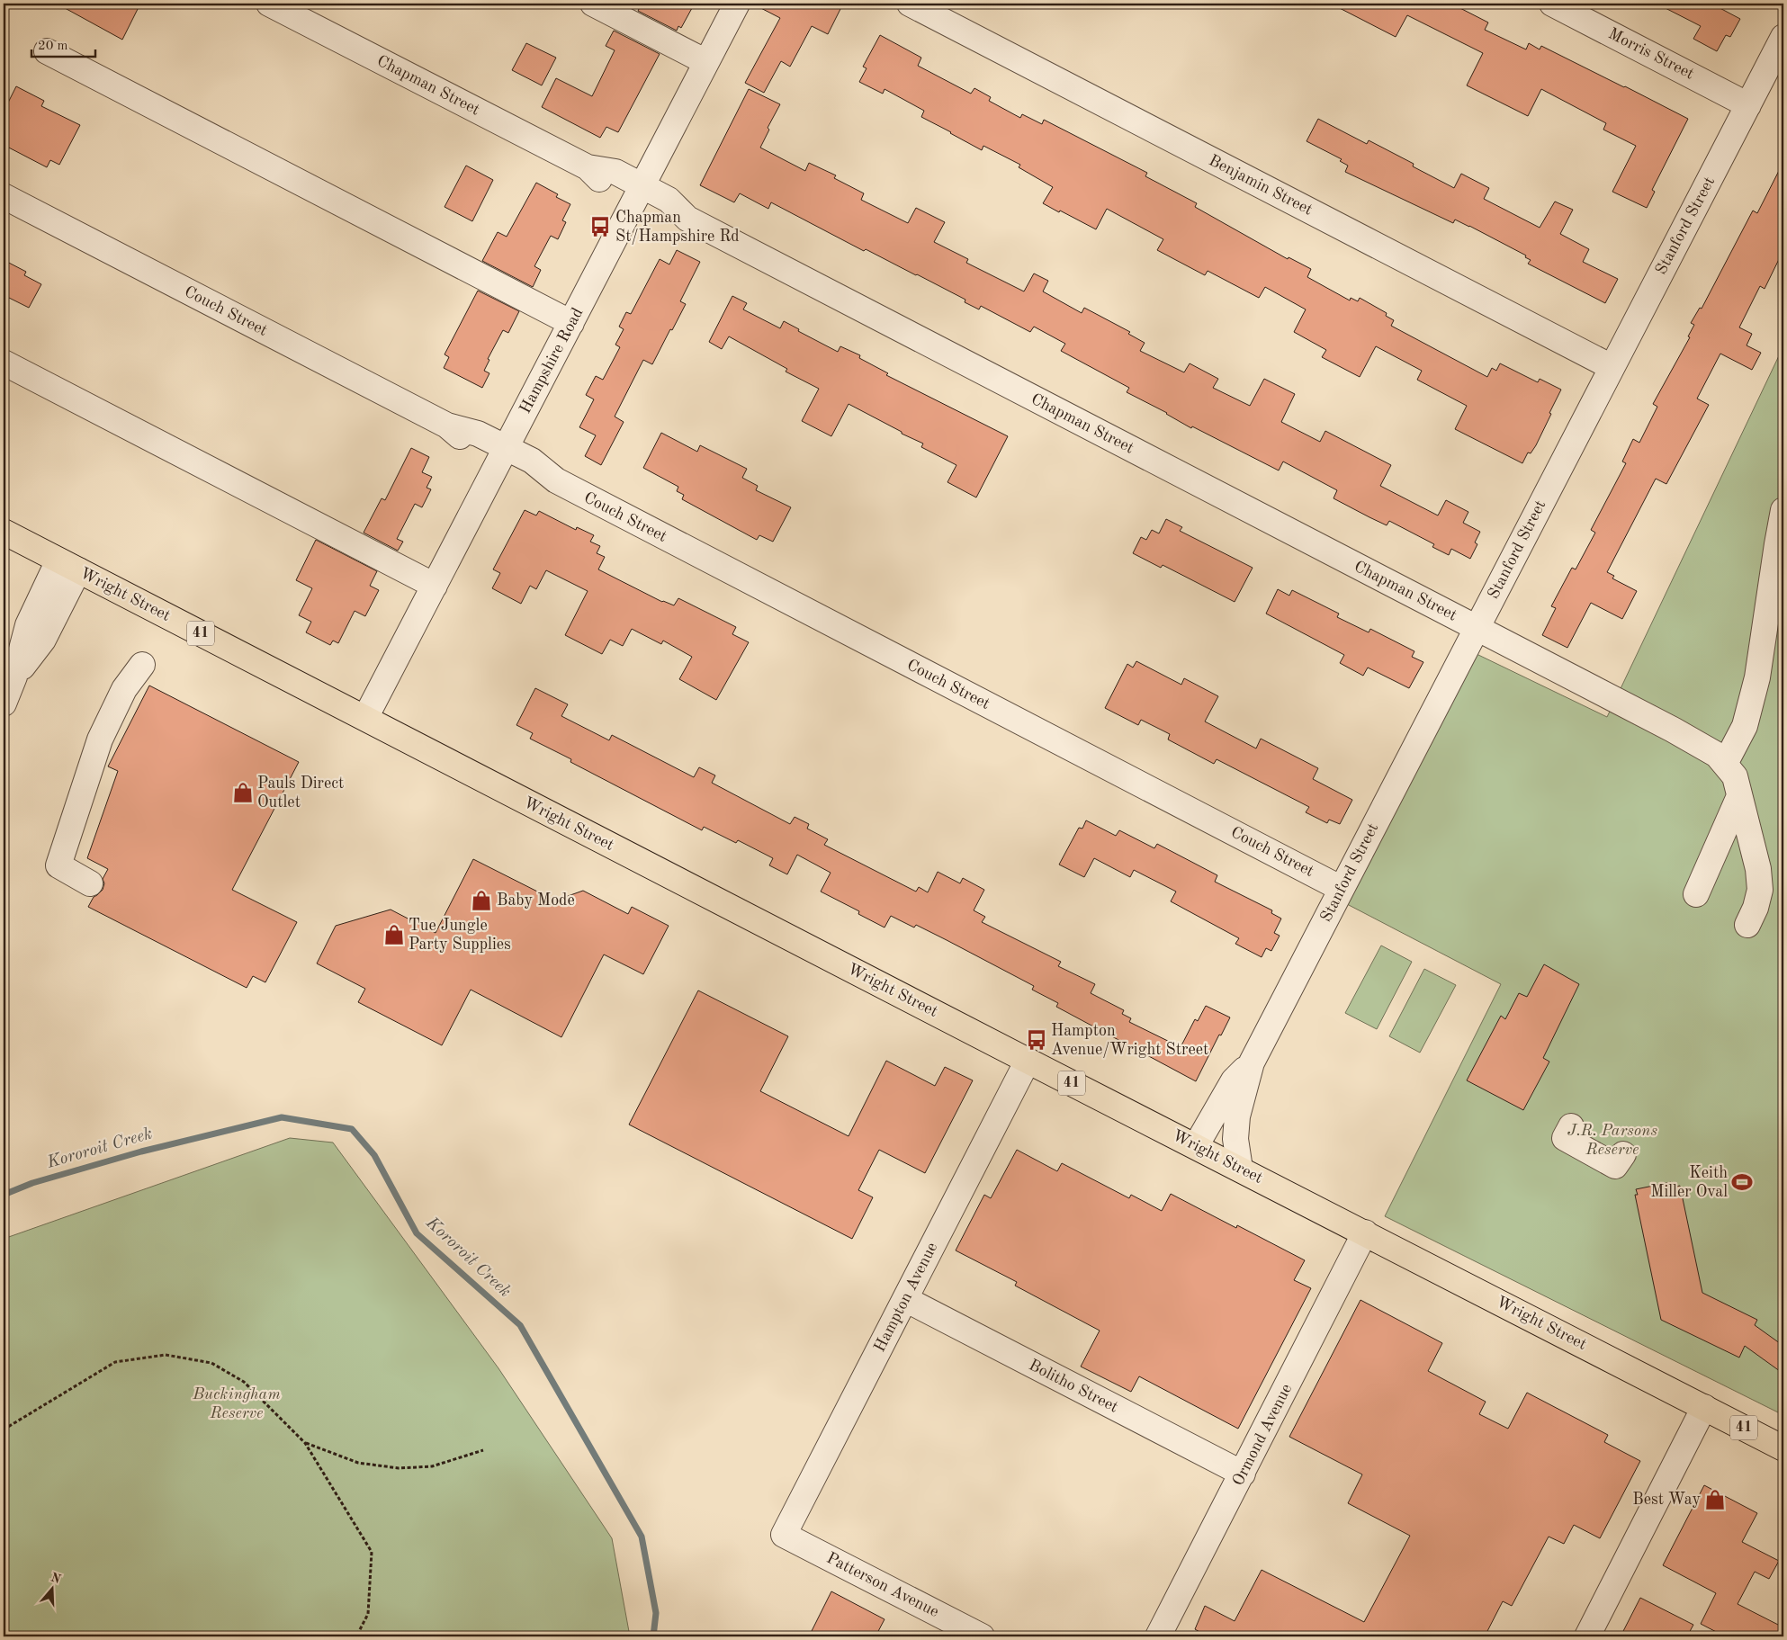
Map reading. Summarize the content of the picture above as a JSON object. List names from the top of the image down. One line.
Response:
{"streets":{"main road":["Wright Street","41"],"street":["Morris Street","Chapman Street","Benjamin Street","Stanford Street","Couch Street","Hampshire Road","Hampton Avenue","Bolitho Street","Ormond Avenue","Patterson Avenue"]},"crossings":[["Morris Street","Stanford Street"],["Chapman Street","Stanford Street"],["Chapman Street","Hampshire Road"],["Benjamin Street","Stanford Street"],["Stanford Street","Couch Street"],["Stanford Street","Wright Street"],["Couch Street","Hampshire Road"],["Hampshire Road","Wright Street"],["Wright Street","Hampton Avenue"],["Wright Street","Ormond Avenue"],["Hampton Avenue","Bolitho Street"],["Hampton Avenue","Patterson Avenue"],["Bolitho Street","Ormond Avenue"]],"water":["Kororoit Creek"],"parks":["J.R. Parsons Reserve","Buckingham Reserve"],"places":{"bus stop":["Chapman St/Hampshire Rd","Hampton Avenue/Wright Street"],"shop":["Pauls Direct Outlet","Baby Mode","Tue Jungle Party Supplies","Best Way"],"sports":["Keith Miller Oval"]},"scale_bar":"20 m","north":"top"}
